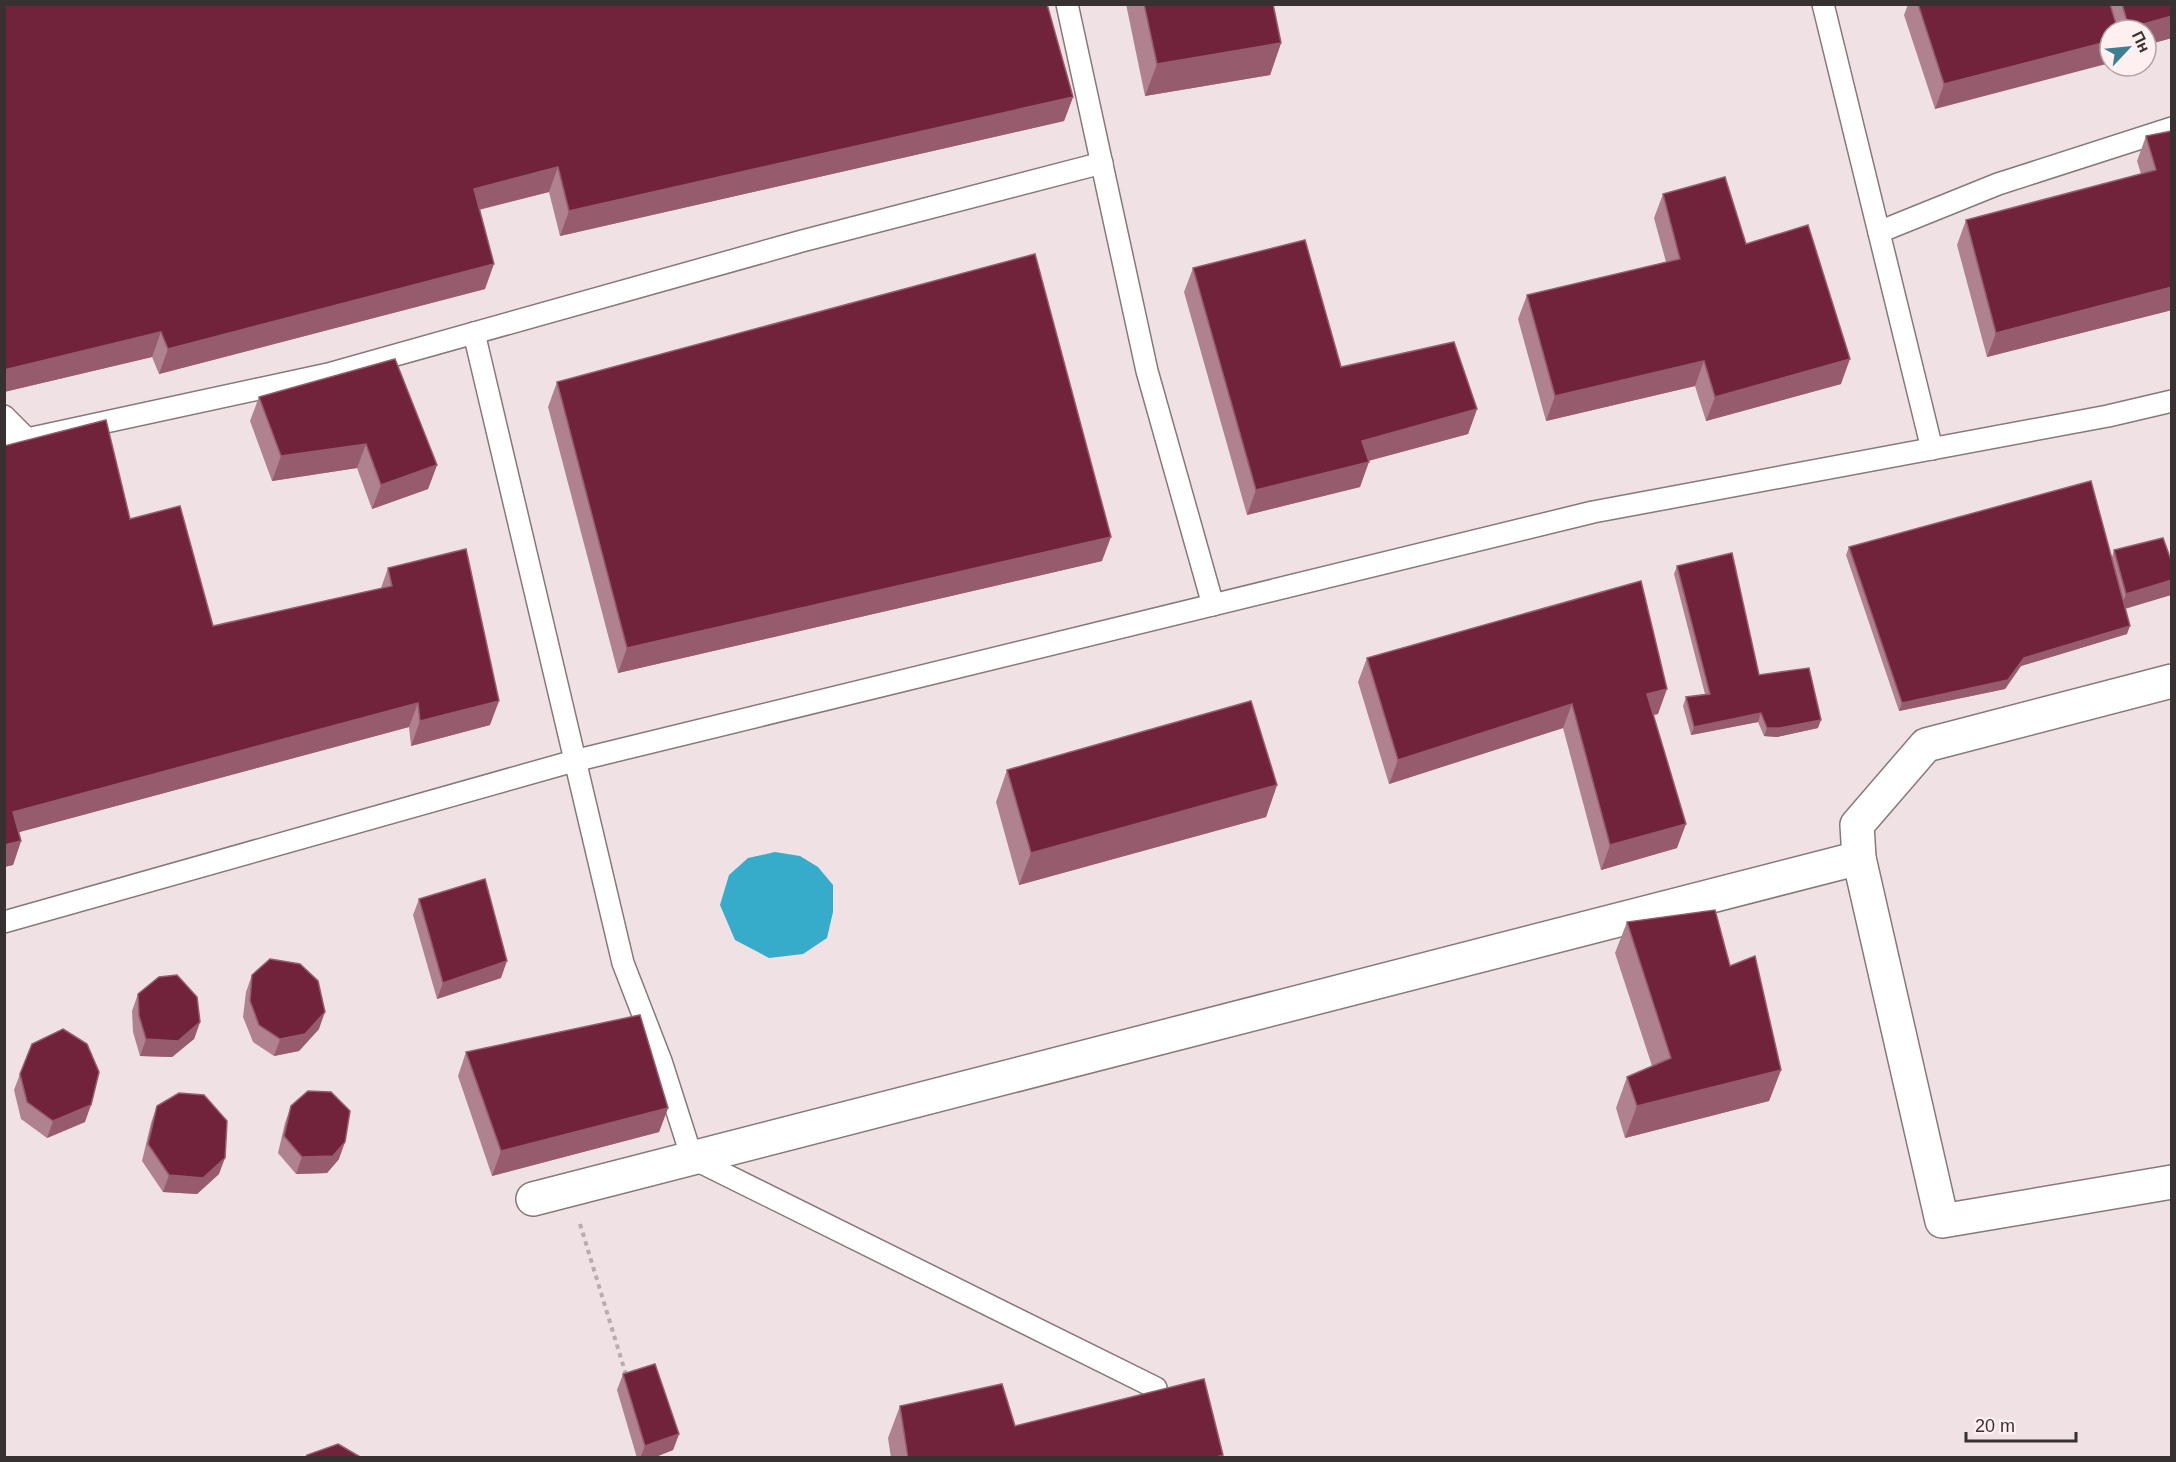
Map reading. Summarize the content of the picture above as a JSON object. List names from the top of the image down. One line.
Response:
{"scale_bar":"20 m","north":"top right"}
